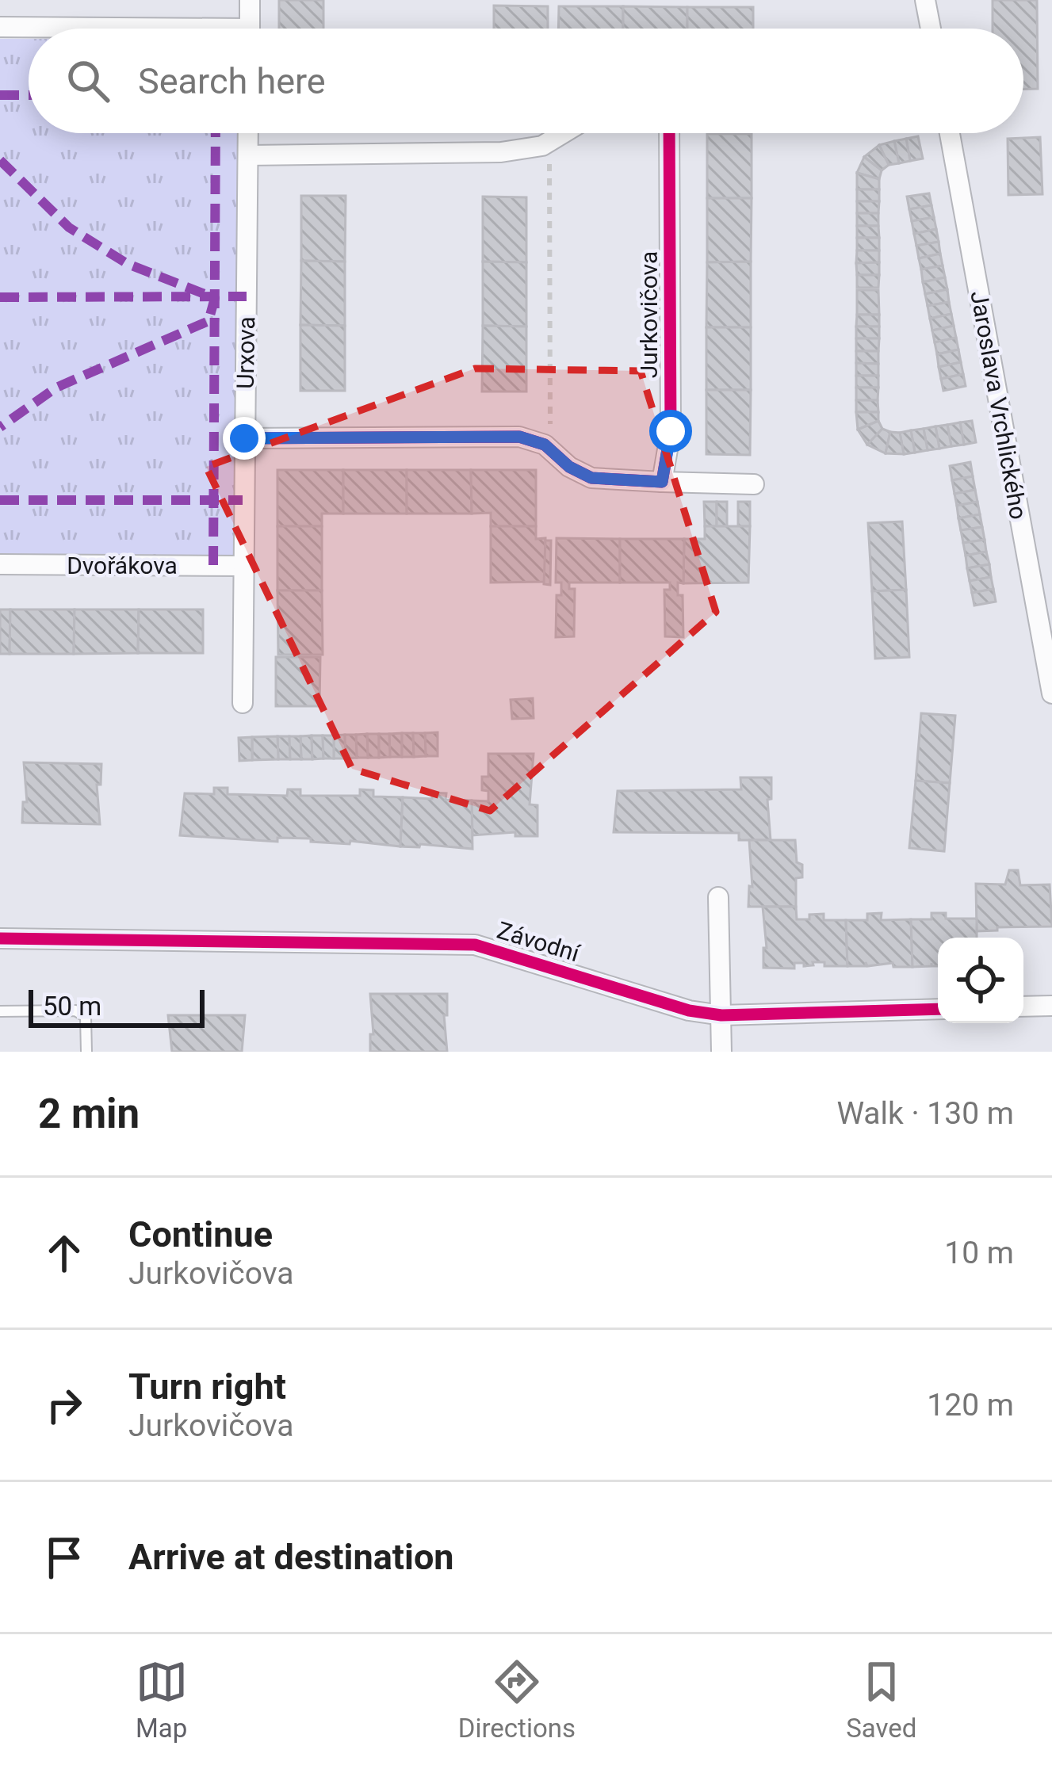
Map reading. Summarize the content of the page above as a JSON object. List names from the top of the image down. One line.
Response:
{"streets":{"street":["Jurkovičova","Urxova","Jaroslava Vrchlického","Dvořákova","Závodní"]},"crossings":[["Urxova","Dvořákova"]],"scale_bar":"50 m","page":{"search":"Search here","scale":"50 m","heading":["2 min","Walk · 130 m"],"list":[["Continue","Jurkovičova","10 m"],["Turn right","Jurkovičova","120 m"],"Arrive at destination"],"nav":["Map","Directions","Saved"]}}
